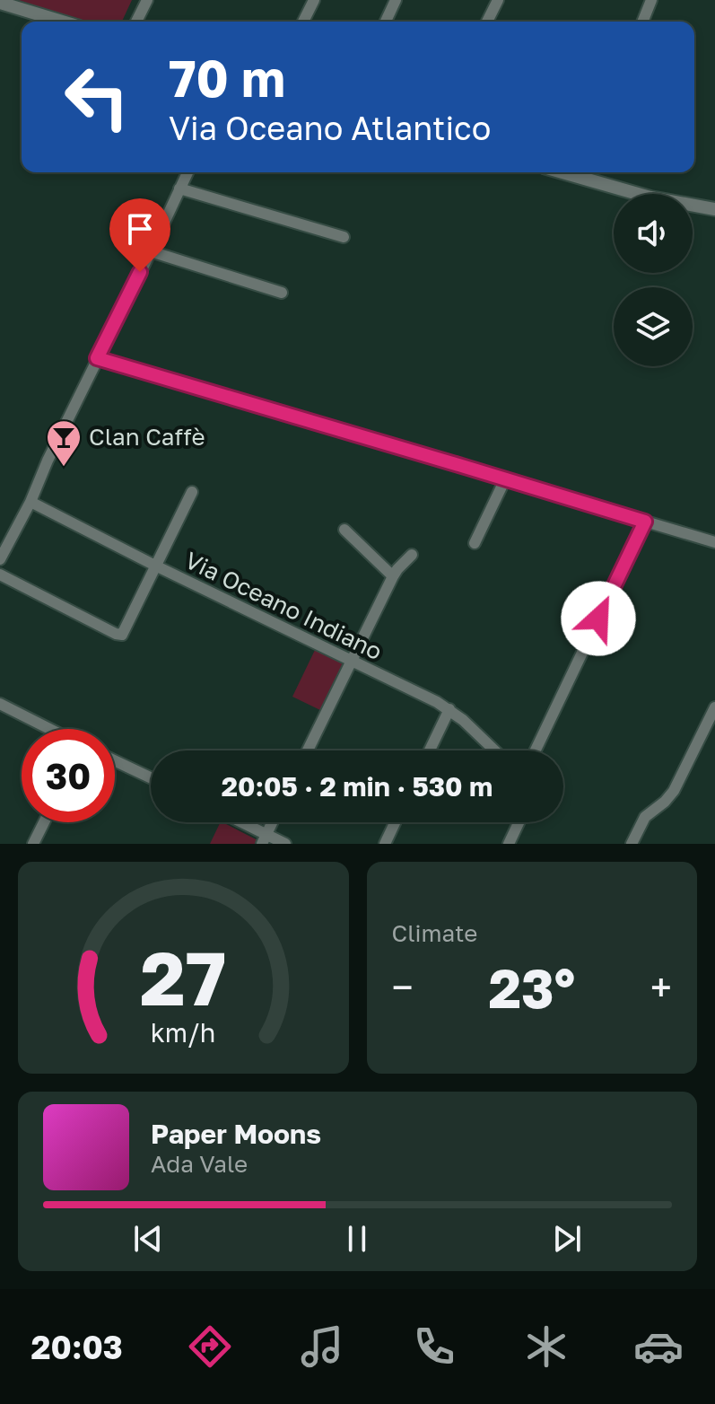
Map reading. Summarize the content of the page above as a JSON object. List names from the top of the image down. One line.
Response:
{"streets":{"street":["Via Oceano Indiano"]},"places":{"bar":["Clan Caffè"]},"page":{"turn":["70 m","Via Oceano Atlantico"],"limit":"30","trip":"20:05 · 2 min · 530 m","tile":"Climate","heat":["−","23°","+"],"song":["Paper Moons","Ada Vale"],"tabs":"20:03","gauge":["27","km/h"]}}
